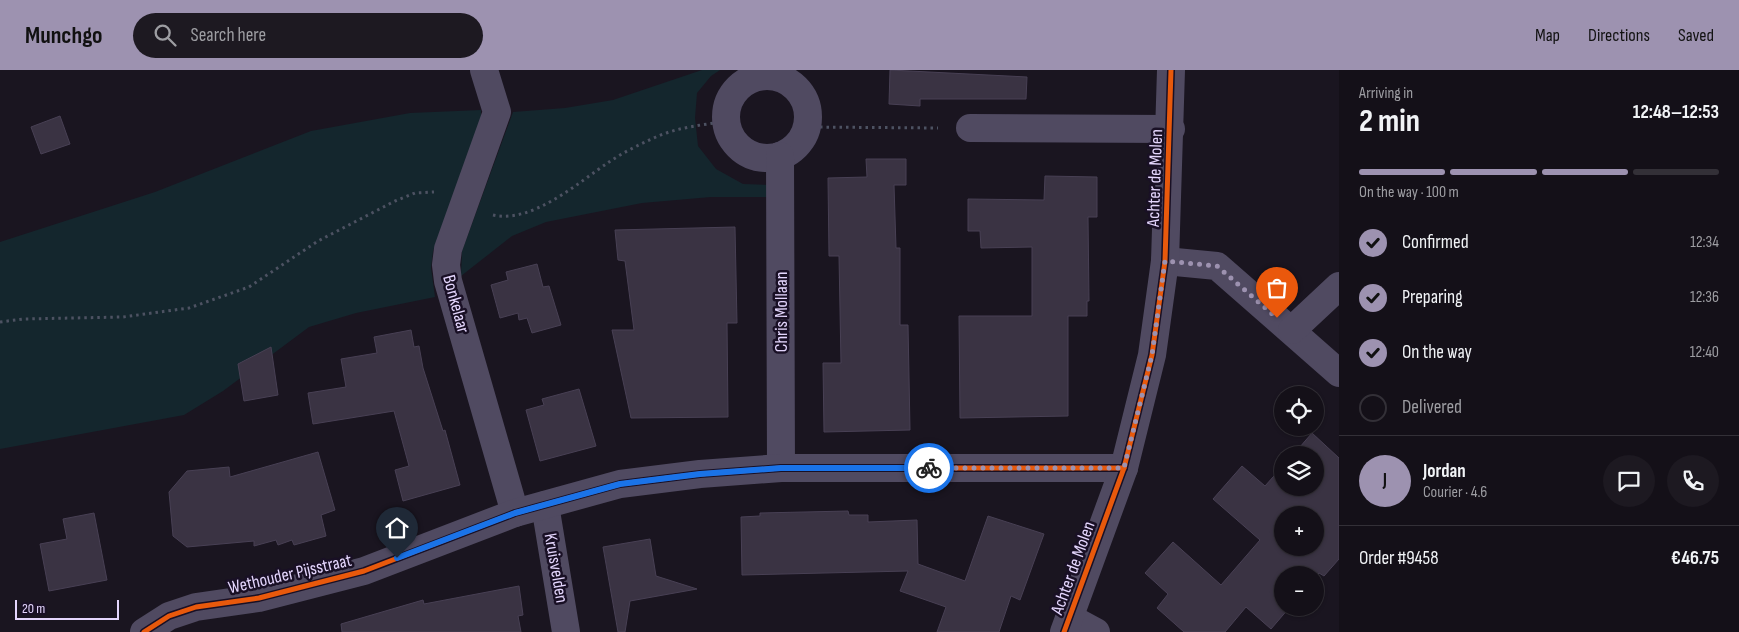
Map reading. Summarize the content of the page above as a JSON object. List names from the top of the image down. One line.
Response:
{"streets":{"street":["Achter de Molen","Bonkelaar","Chris Mollaan","Kruisvelden","Wethouder Pijsstraat"]},"crossings":[["Achter de Molen","Wethouder Pijsstraat"],["Bonkelaar","Wethouder Pijsstraat"],["Chris Mollaan","Wethouder Pijsstraat"],["Kruisvelden","Wethouder Pijsstraat"]],"scale_bar":"20 m","page":{"header":"Munchgo","search":"Search here","nav":["Map","Directions","Saved"],"heading":["2 min","Arriving in","12:48–12:53"],"panel":["Jordan","Courier · 4.6","Order #9458","€46.75"],"bar":"On the way · 100 m","list":[["Confirmed","12:34"],["Preparing","12:36"],["On the way","12:40"],"Delivered"],"map_buttons":["+","−"],"round":"J","scale":"20 m"}}
